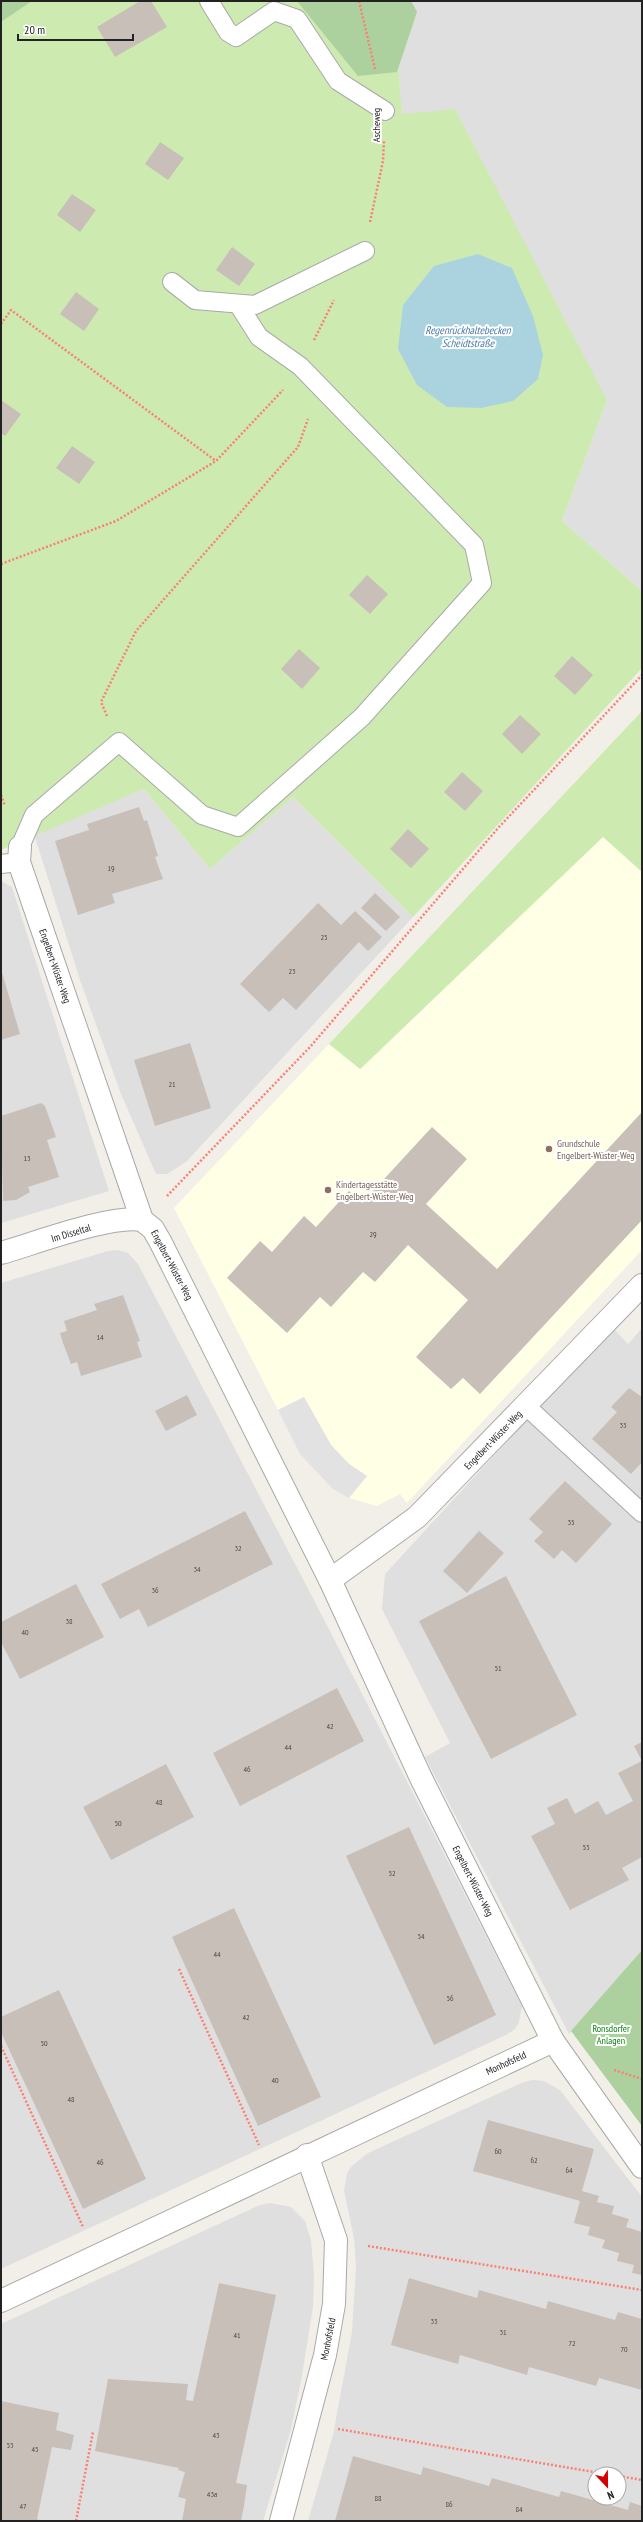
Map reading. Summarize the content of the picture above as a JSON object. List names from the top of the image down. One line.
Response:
{"streets":{"street":["Engelbert-Wüster-Weg","Im Disseltal","Monhofsfeld"],"path":["Ascheweg"]},"crossings":[["Engelbert-Wüster-Weg","Im Disseltal"],["Engelbert-Wüster-Weg","Monhofsfeld"]],"water":["Regenrückhaltebecken Scheidtstraße"],"parks":["Ronsdorfer Anlagen"],"places":["Grundschule Engelbert-Wüster-Weg","Kindertagesstätte Engelbert-Wüster-Weg"],"house_numbers":["19","25","23","21","13","29","14","33","35","32","34","36","38","40","51","42","44","46","48","50","53","52","54","44","56","42","50","40","48","60","62","46","64","33","31","41","72","70","43","53","45","43a","88","86","47","84"],"scale_bar":"20 m","north":"bottom"}
